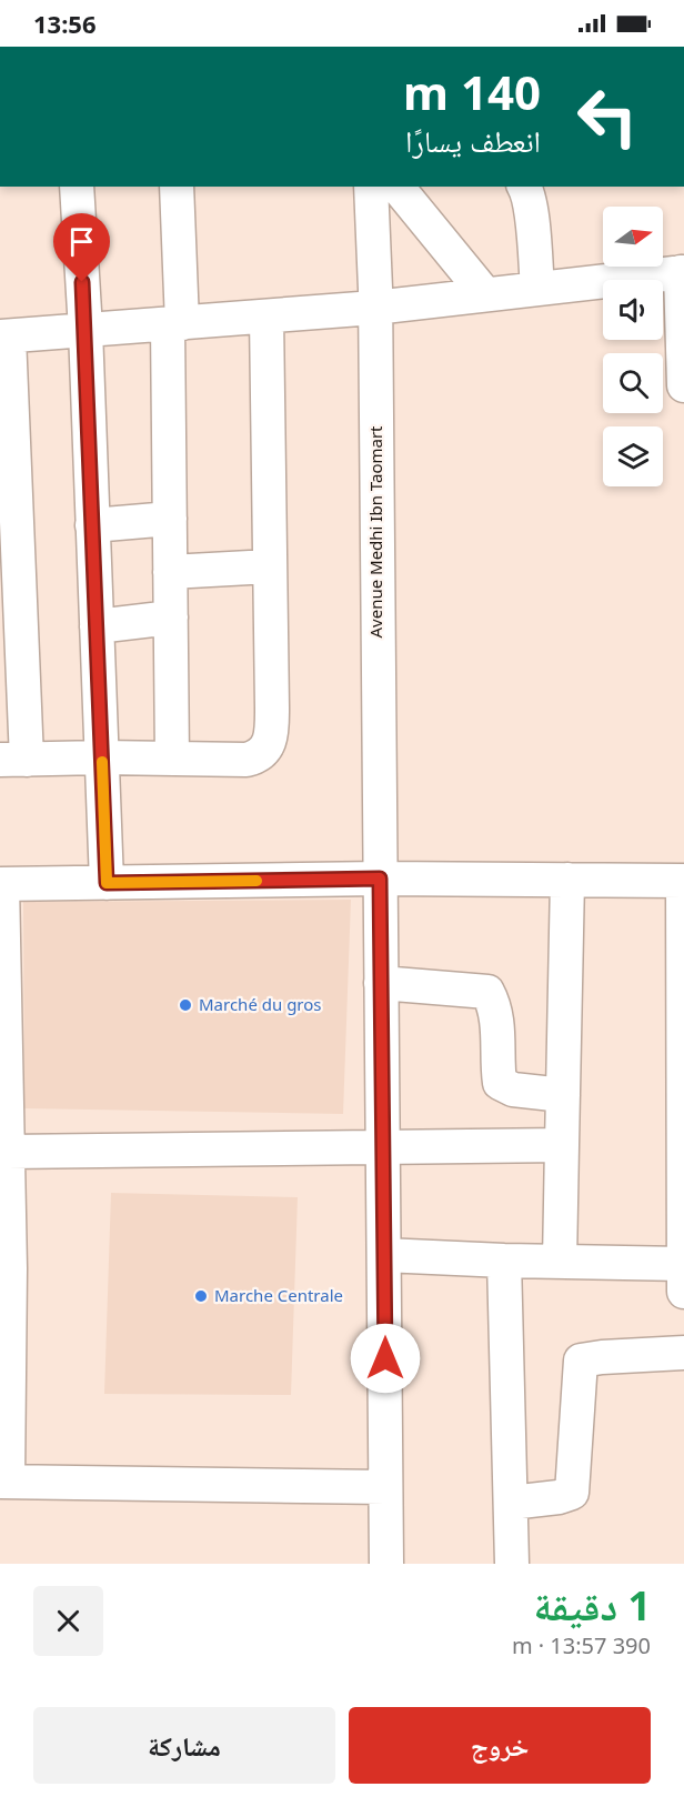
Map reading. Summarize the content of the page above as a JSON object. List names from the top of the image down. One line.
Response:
{"streets":{"street":["Avenue Medhi Ibn Taomart"]},"places":["Marché du gros","Marche Centrale"],"north":"right","page":{"status":"13:56","turn":["140 m","انعطف يسارًا"],"heading":["1 دقيقة","390 m · 13:57"],"buttons":["خروج","مشاركة"]}}
